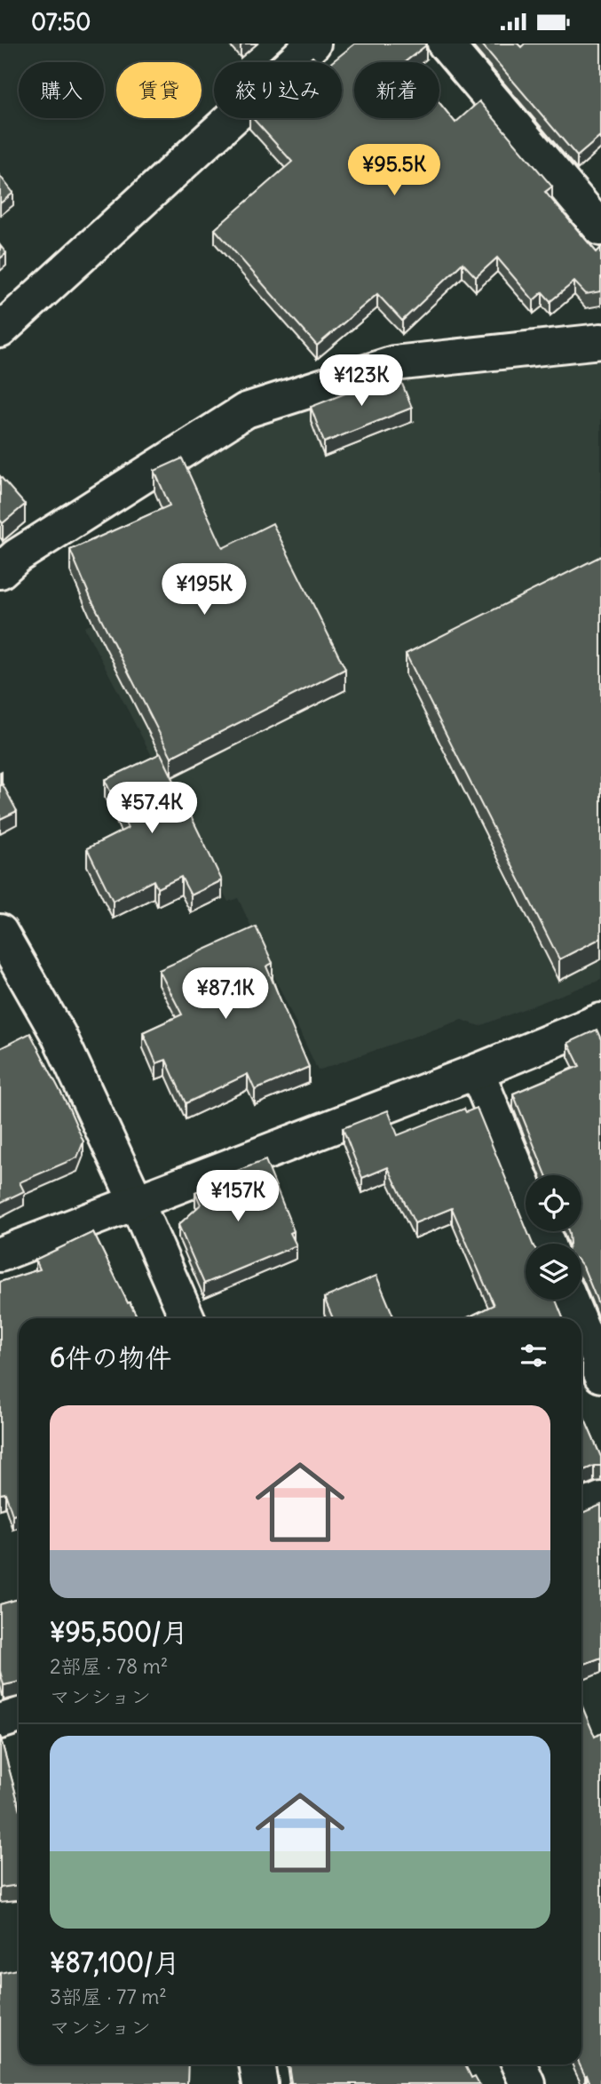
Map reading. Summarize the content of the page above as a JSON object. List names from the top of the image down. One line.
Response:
{"page":{"status":"07:50","chip":["購入","賃貸","絞り込み","新着"],"price":["¥95.5K","¥123K","¥195K","¥57.4K","¥87.1K","¥157K"],"heading":"6件の物件","list":[{"name":"¥95,500/月","note":"2部屋 · 78 m² · マンション"},{"name":"¥87,100/月","note":"3部屋 · 77 m² · マンション"}]}}
